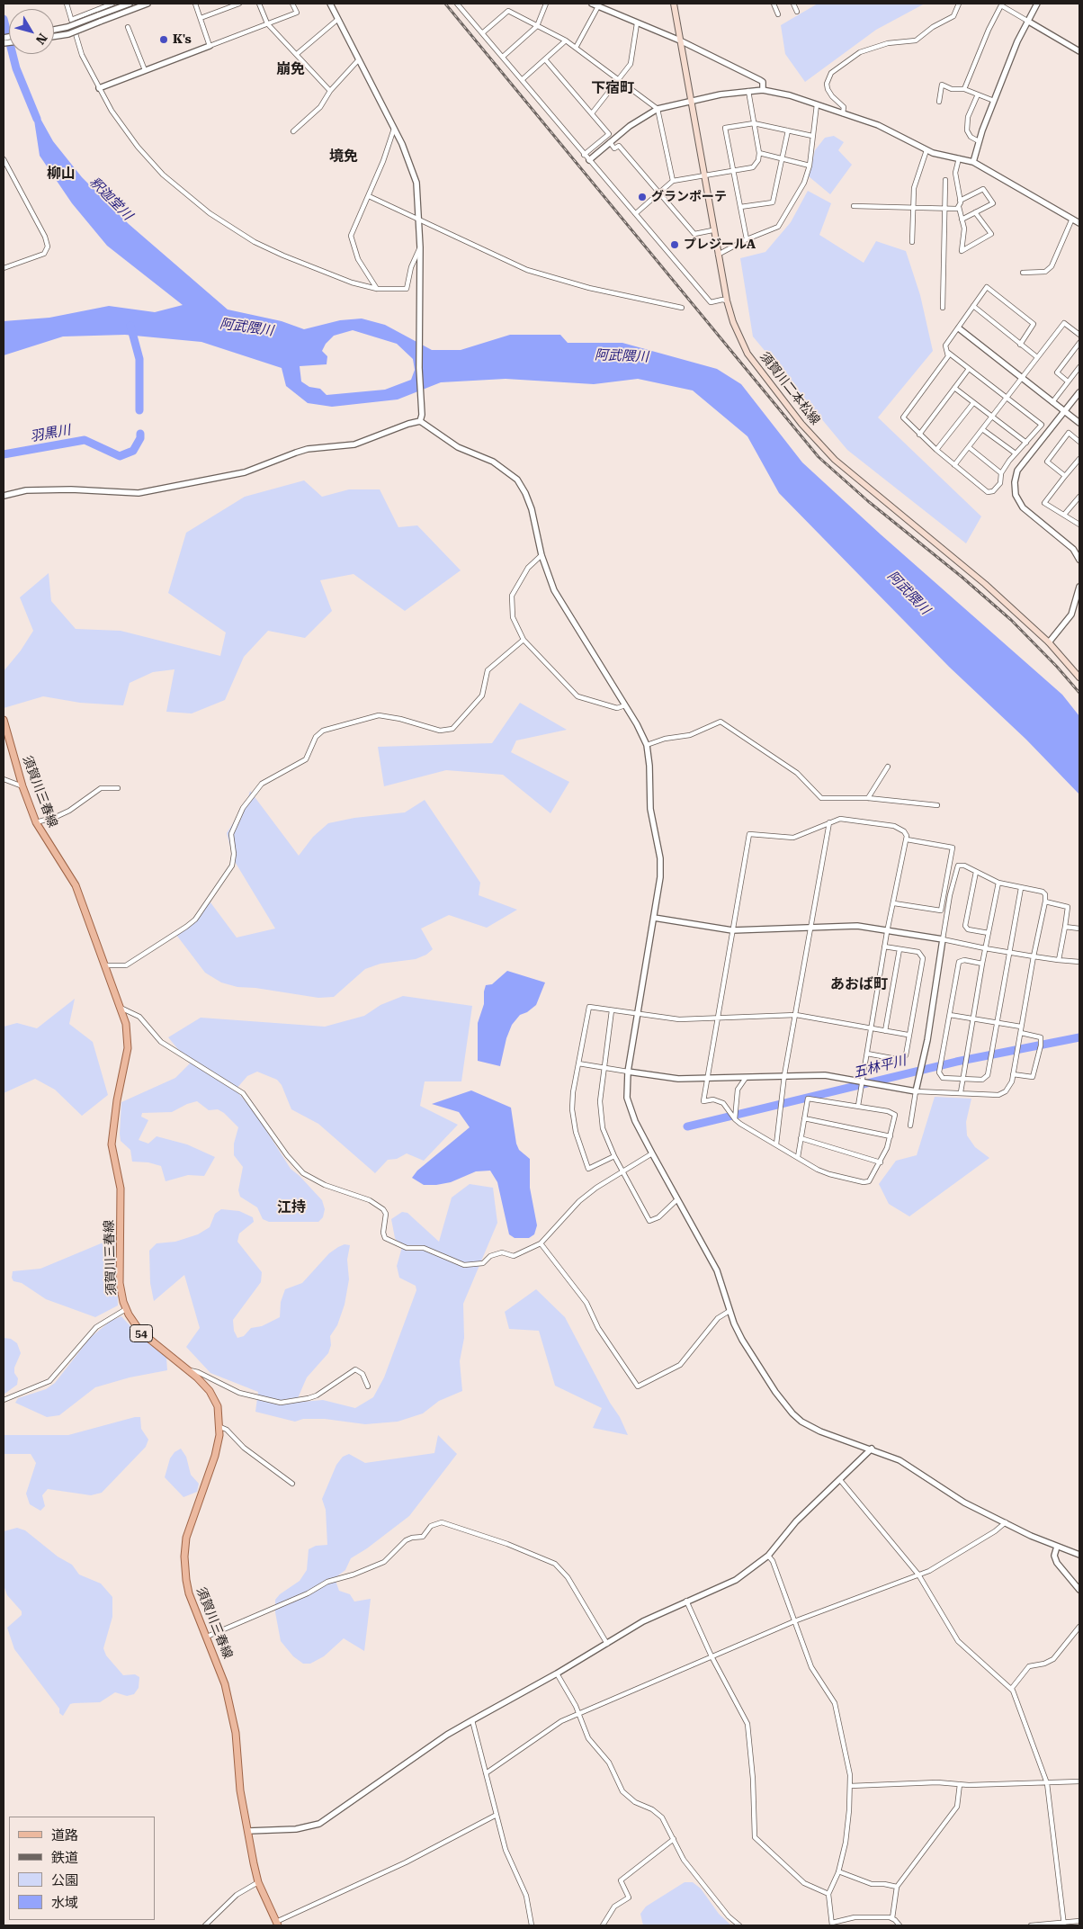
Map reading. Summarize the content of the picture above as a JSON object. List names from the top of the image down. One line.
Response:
{"streets":{"main road":["須賀川二本松線","須賀川三春線","54"]},"districts":["崩免","下宿町","境免","柳山","あおば町","江持"],"water":["釈迦堂川","阿武隈川","羽黒川","五林平川"],"places":["K's","グランポーテ","プレジールA"],"legend":["道路","鉄道","公園","水域"],"north":"bottom right"}
